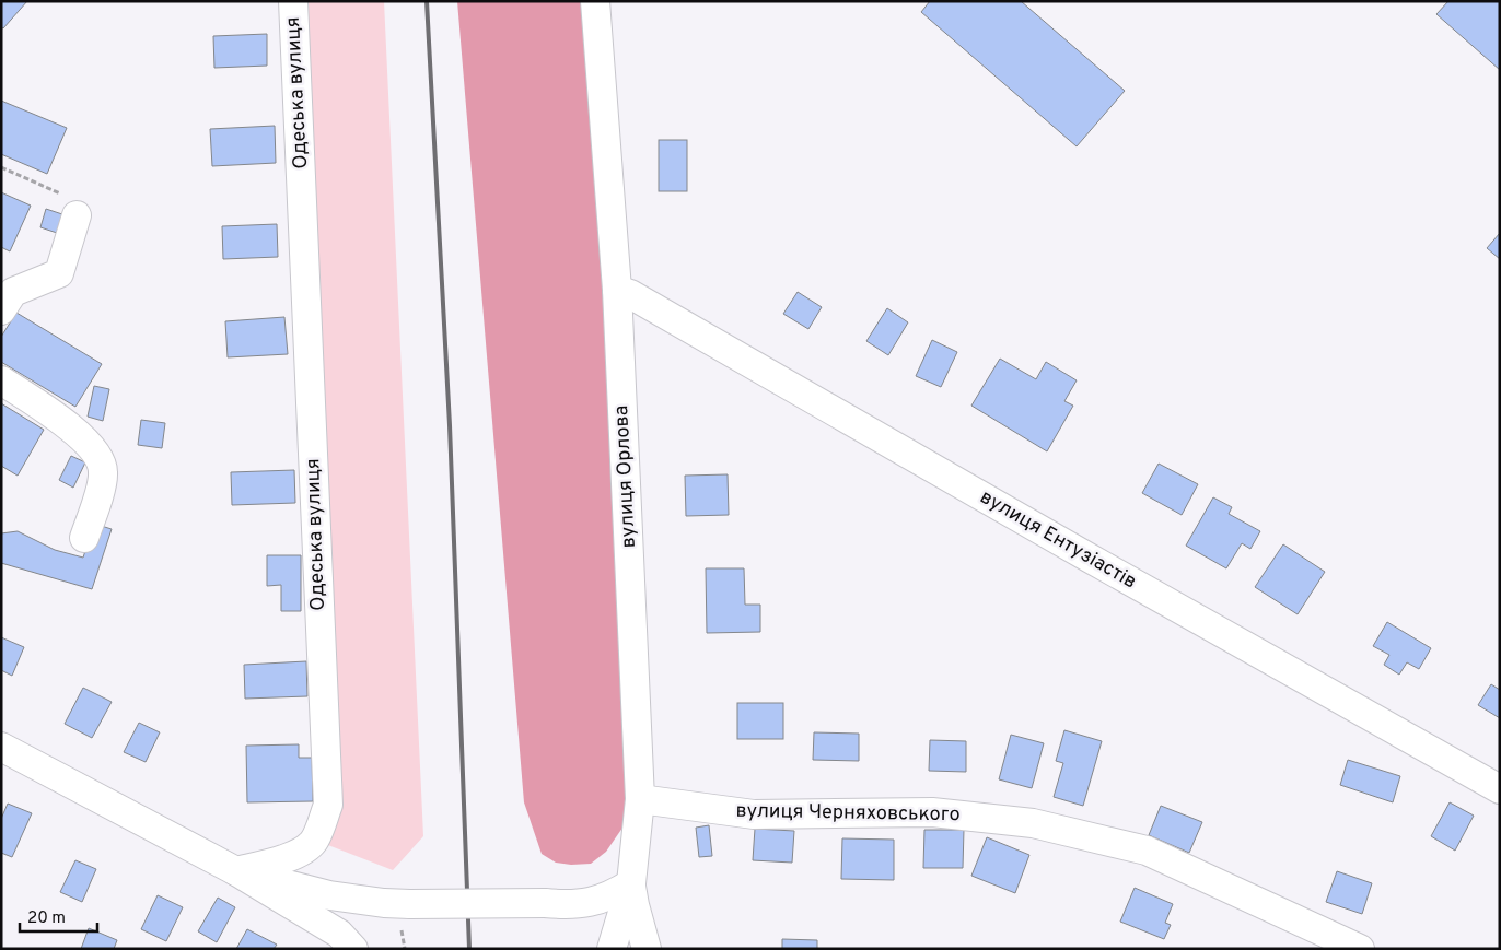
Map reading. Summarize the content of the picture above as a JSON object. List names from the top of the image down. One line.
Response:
{"streets":{"street":["Одеська вулиця","вулиця Орлова","вулиця Ентузіастів","вулиця Черняховського"]},"crossings":[["вулиця Орлова","вулиця Ентузіастів"],["вулиця Орлова","вулиця Черняховського"]],"scale_bar":"20 m"}
